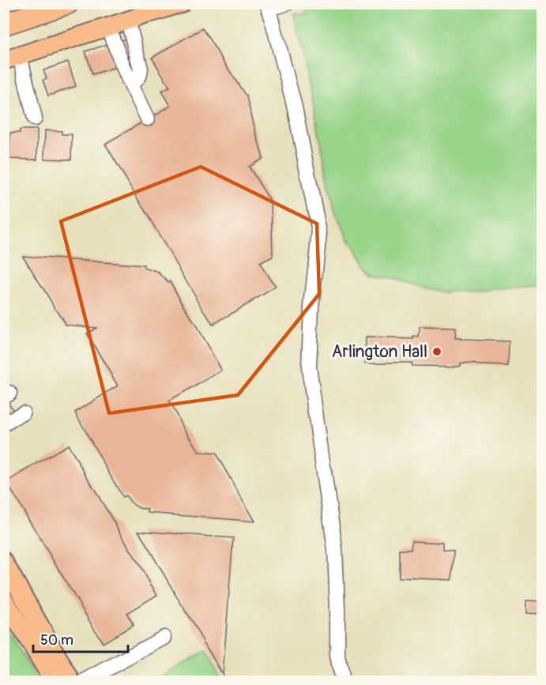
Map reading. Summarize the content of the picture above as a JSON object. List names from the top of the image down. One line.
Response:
{"places":["Arlington Hall"],"scale_bar":"50 m"}
